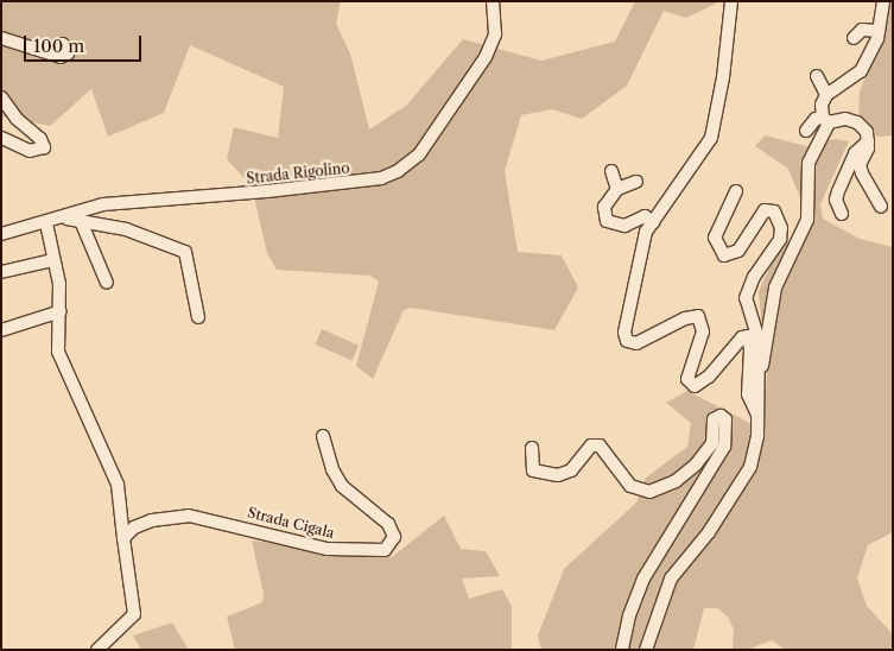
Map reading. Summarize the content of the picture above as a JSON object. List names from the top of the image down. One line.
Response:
{"streets":{"street":["Strada Rigolino","Strada Cigala"]},"scale_bar":"100 m"}
